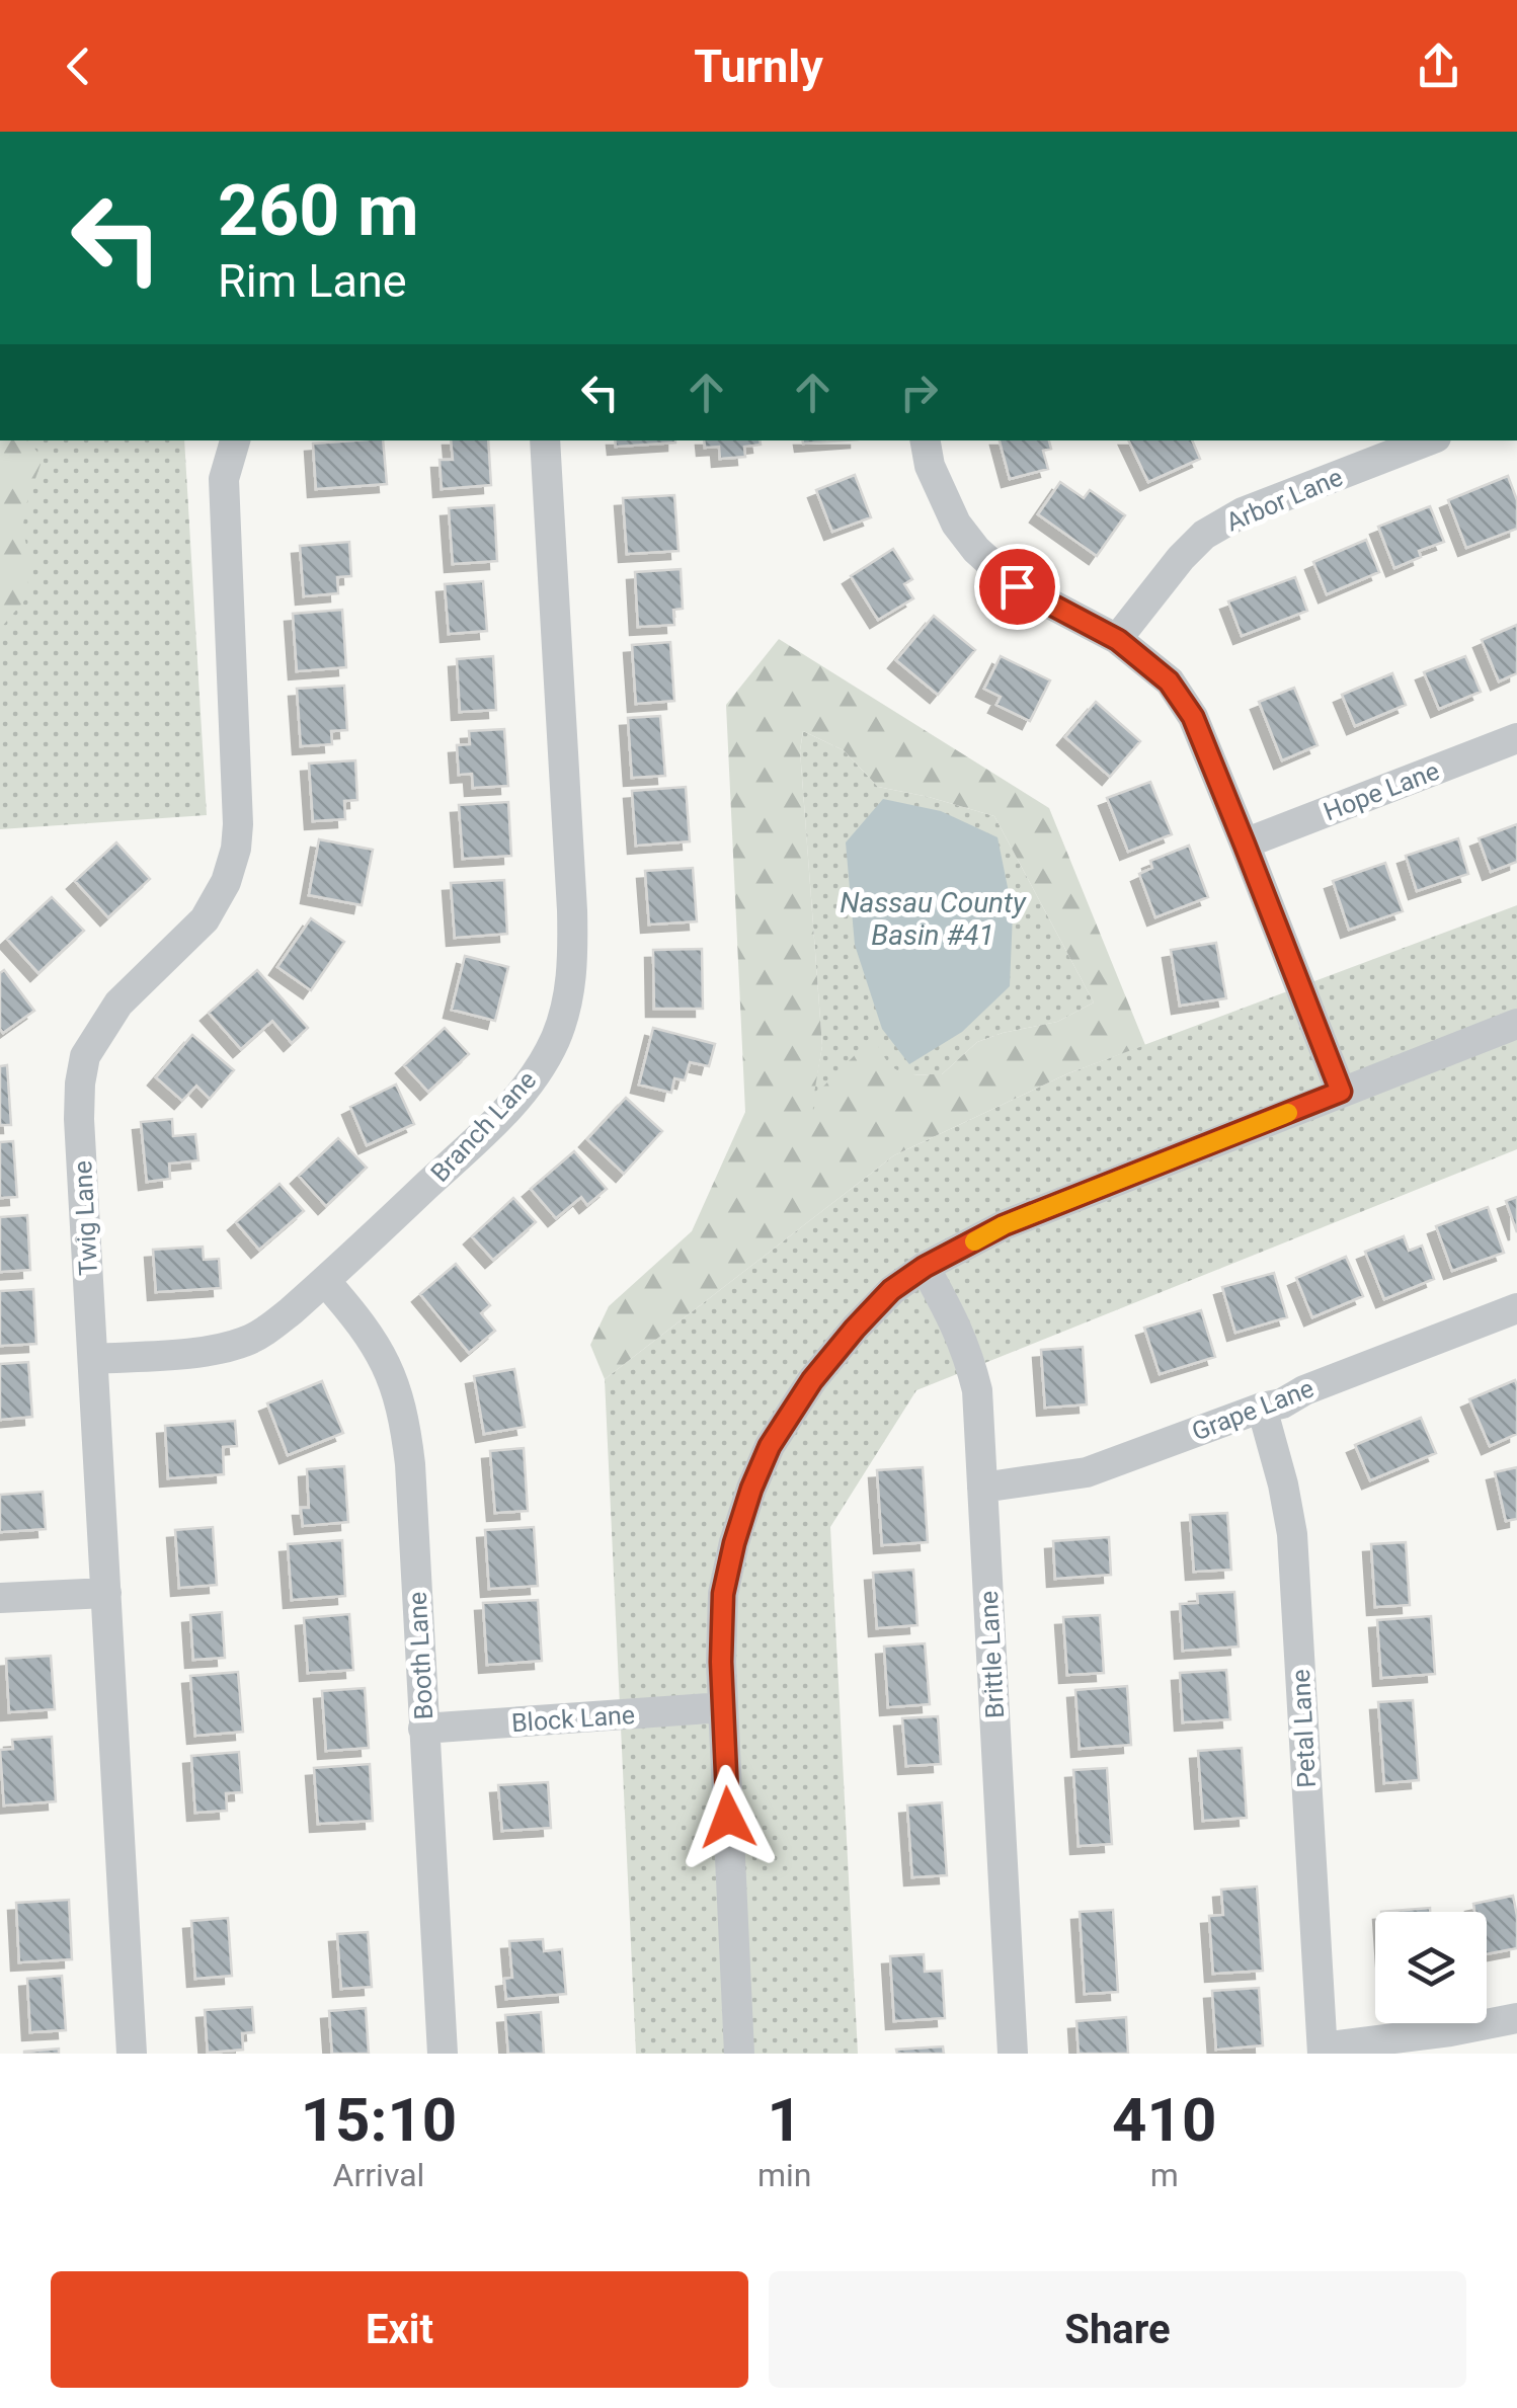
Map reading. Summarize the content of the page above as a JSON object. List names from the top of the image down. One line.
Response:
{"streets":{"street":["Arbor Lane","Hope Lane","Branch Lane","Twig Lane","Grape Lane","Brittle Lane","Booth Lane","Block Lane","Petal Lane"]},"crossings":[["Branch Lane","Twig Lane"],["Branch Lane","Booth Lane"],["Grape Lane","Brittle Lane"],["Grape Lane","Petal Lane"],["Booth Lane","Block Lane"]],"water":["Nassau County Basin #41"],"page":{"header":"Turnly","turn":["260 m","Rim Lane"],"eta":["15:10","Arrival","1","min","410","m"],"buttons":["Exit","Share"]}}
